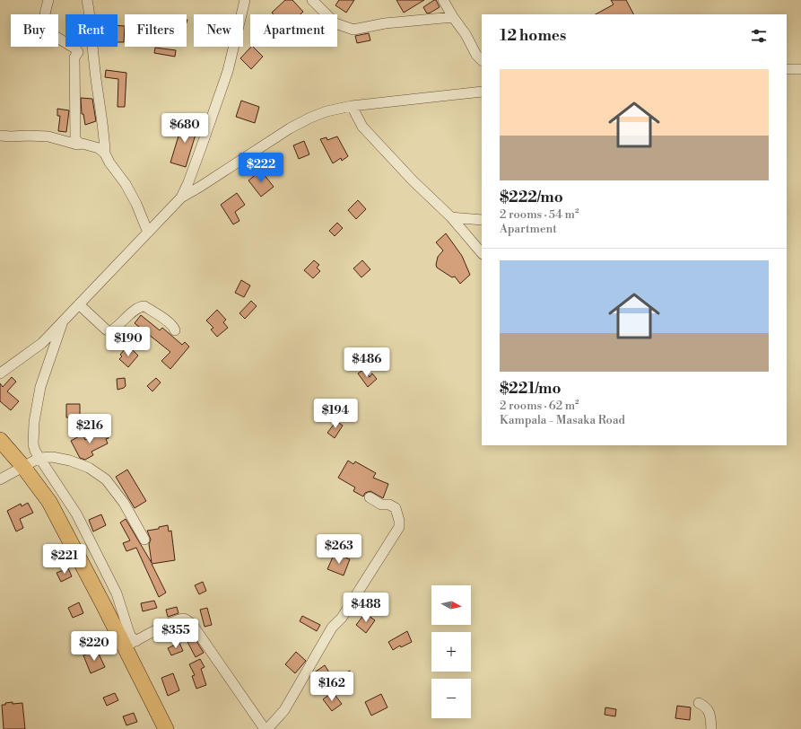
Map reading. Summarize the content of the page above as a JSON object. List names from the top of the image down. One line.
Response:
{"north":"right","page":{"chip":["Buy","Rent","Filters","New","Apartment"],"heading":"12 homes","list":[{"name":"$222/mo","note":"2 rooms · 54 m² · Apartment"},{"name":"$221/mo","note":"2 rooms · 62 m² · Kampala - Masaka Road"}],"price":["$680","$222","$190","$486","$194","$216","$263","$221","$488","$355","$220","$162"],"map_buttons":["+","−"]}}
